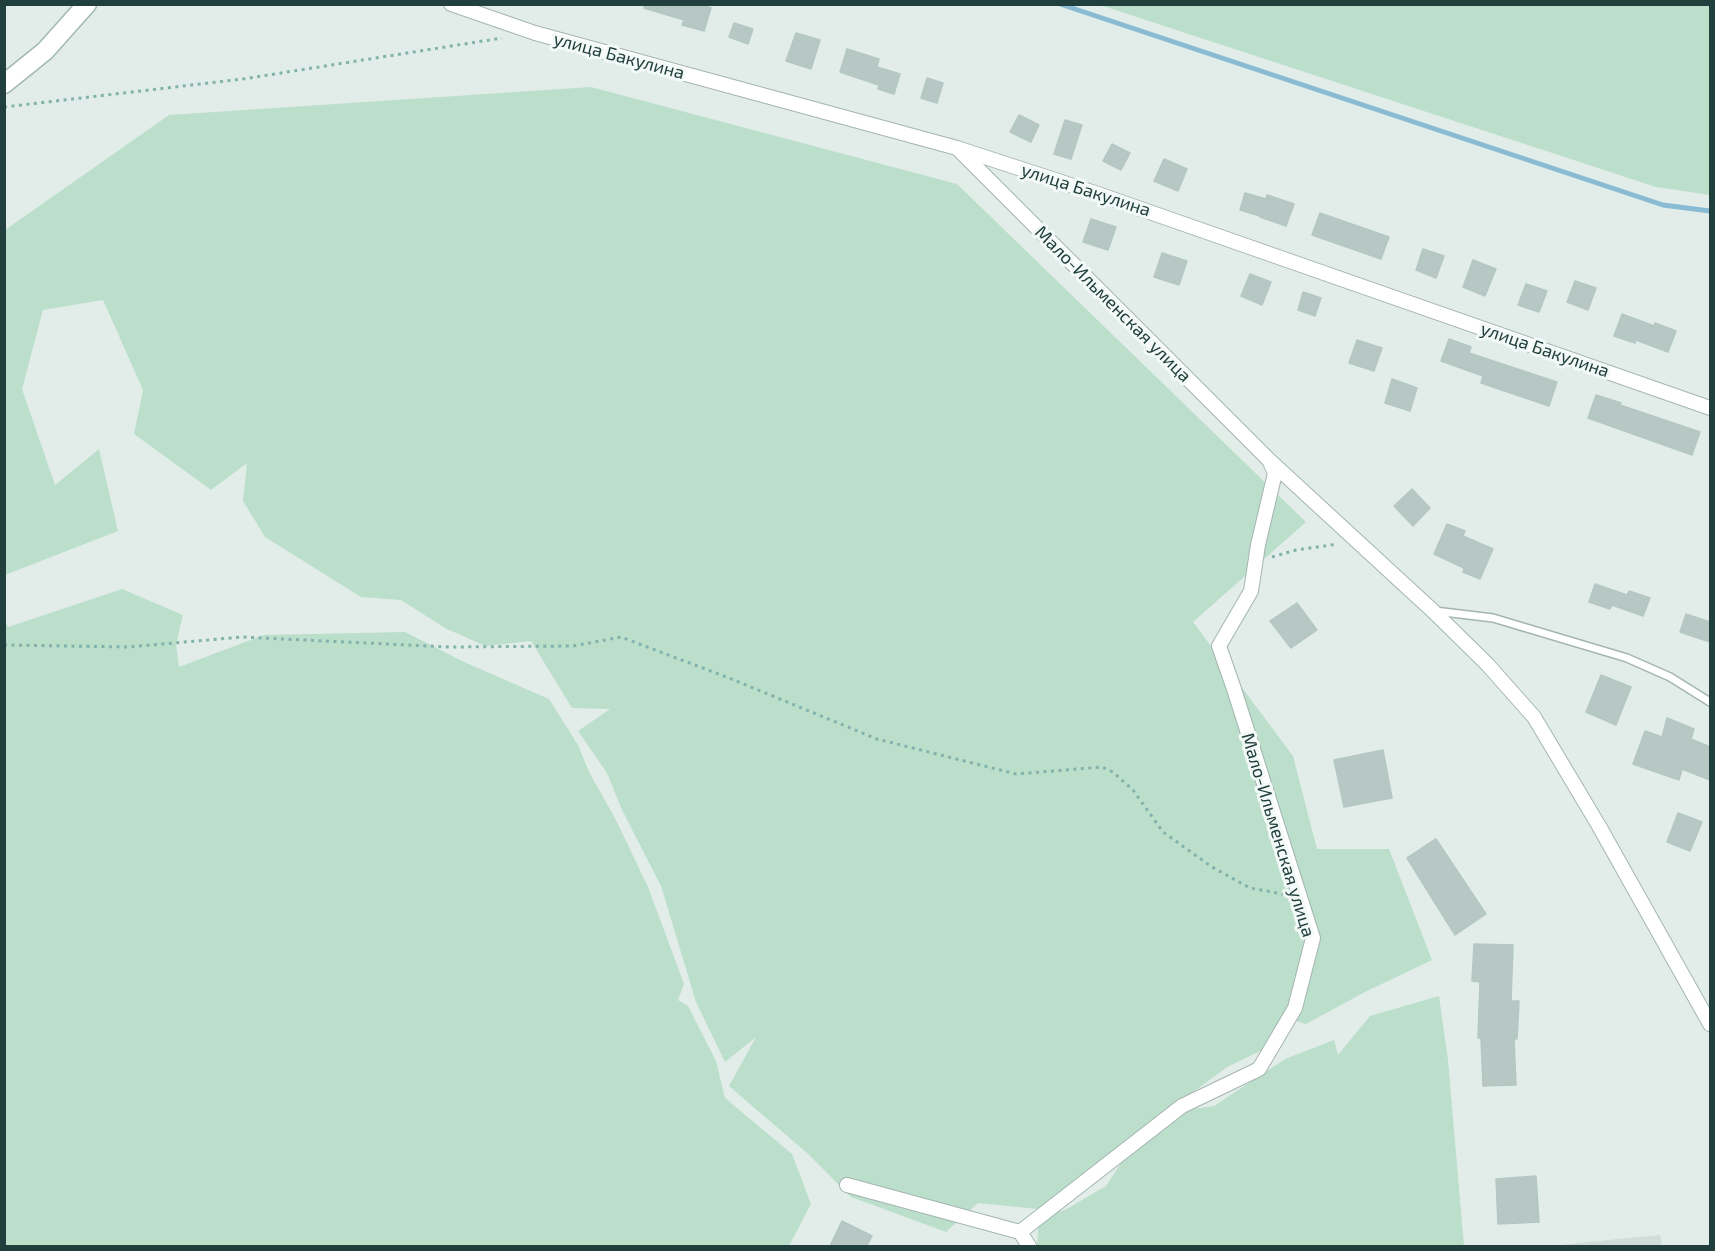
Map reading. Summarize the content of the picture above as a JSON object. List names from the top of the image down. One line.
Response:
{"streets":{"street":["улица Бакулина","Мало-Ильменская улица"]},"crossings":[["улица Бакулина","Мало-Ильменская улица"]]}
